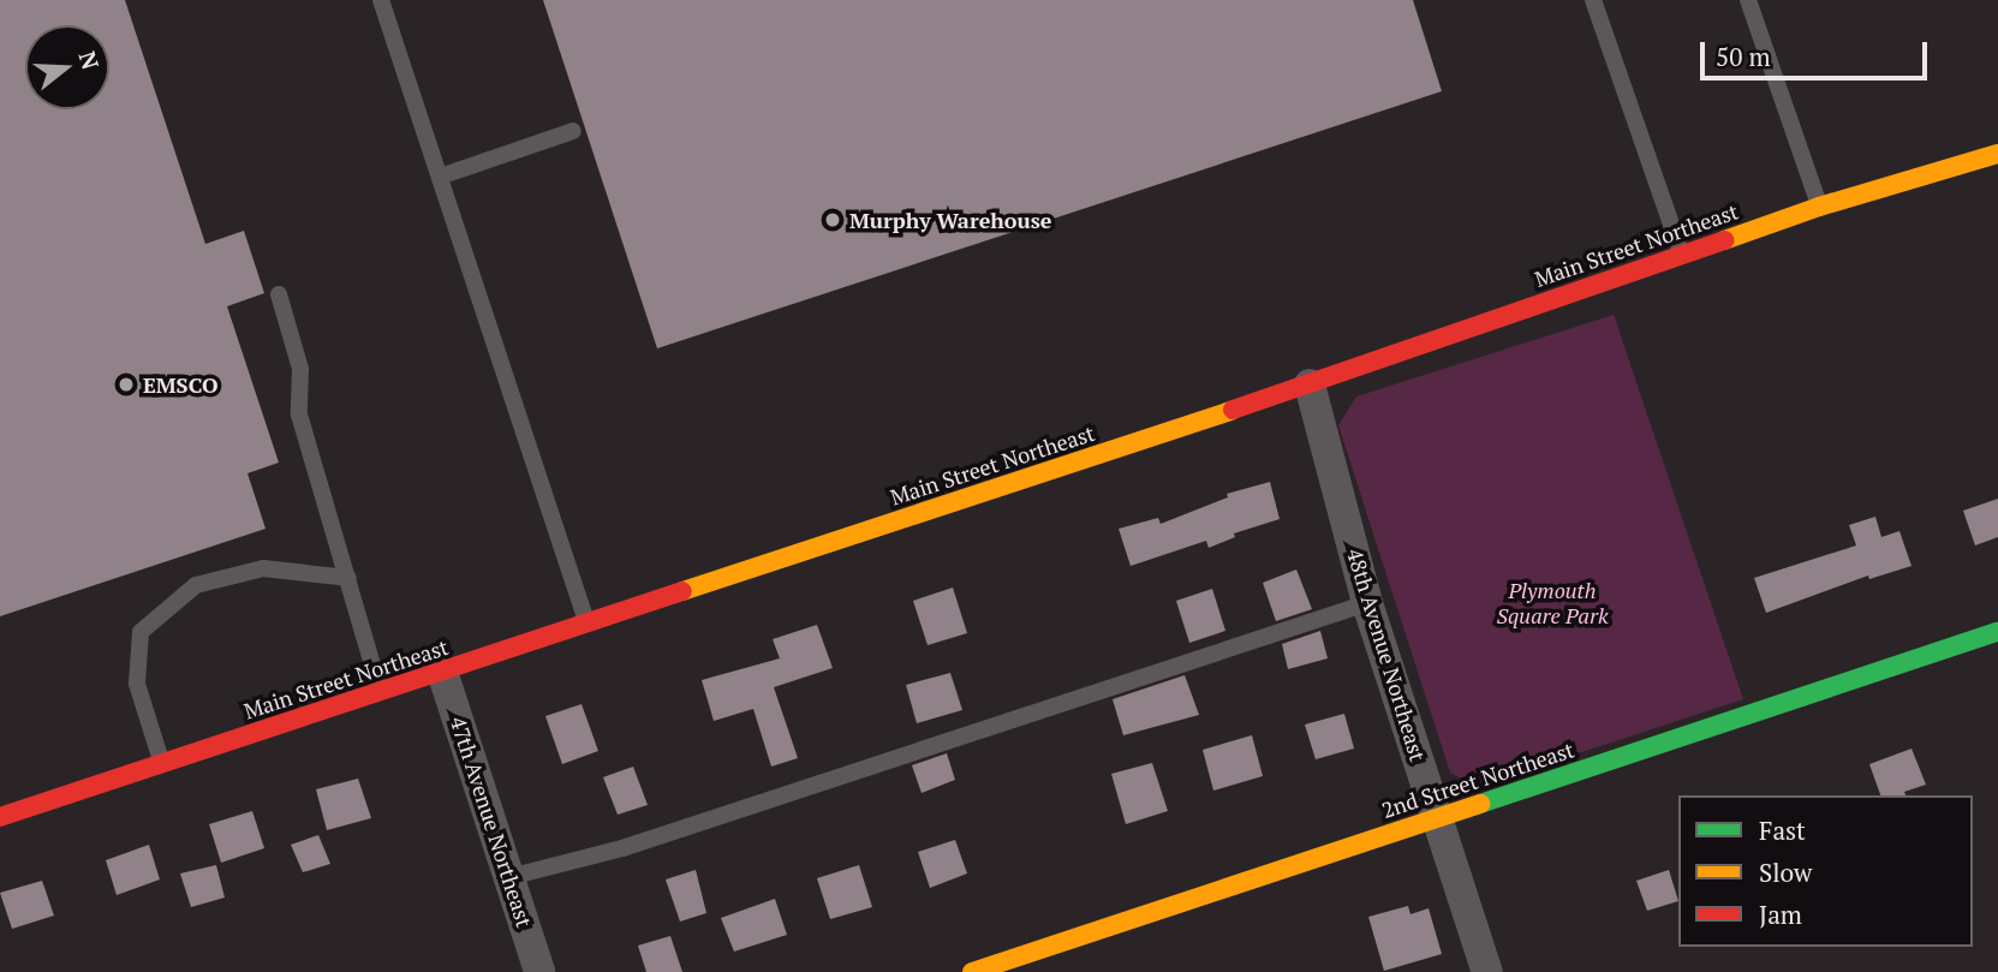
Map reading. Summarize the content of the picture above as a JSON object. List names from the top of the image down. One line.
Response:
{"streets":{"street":["Main Street Northeast","48th Avenue Northeast","2nd Street Northeast","47th Avenue Northeast"]},"crossings":[["Main Street Northeast","48th Avenue Northeast"],["Main Street Northeast","47th Avenue Northeast"],["48th Avenue Northeast","2nd Street Northeast"]],"parks":["Plymouth Square Park"],"places":["Murphy Warehouse","EMSCO"],"legend":["Fast","Slow","Jam"],"scale_bar":"50 m","north":"right"}
